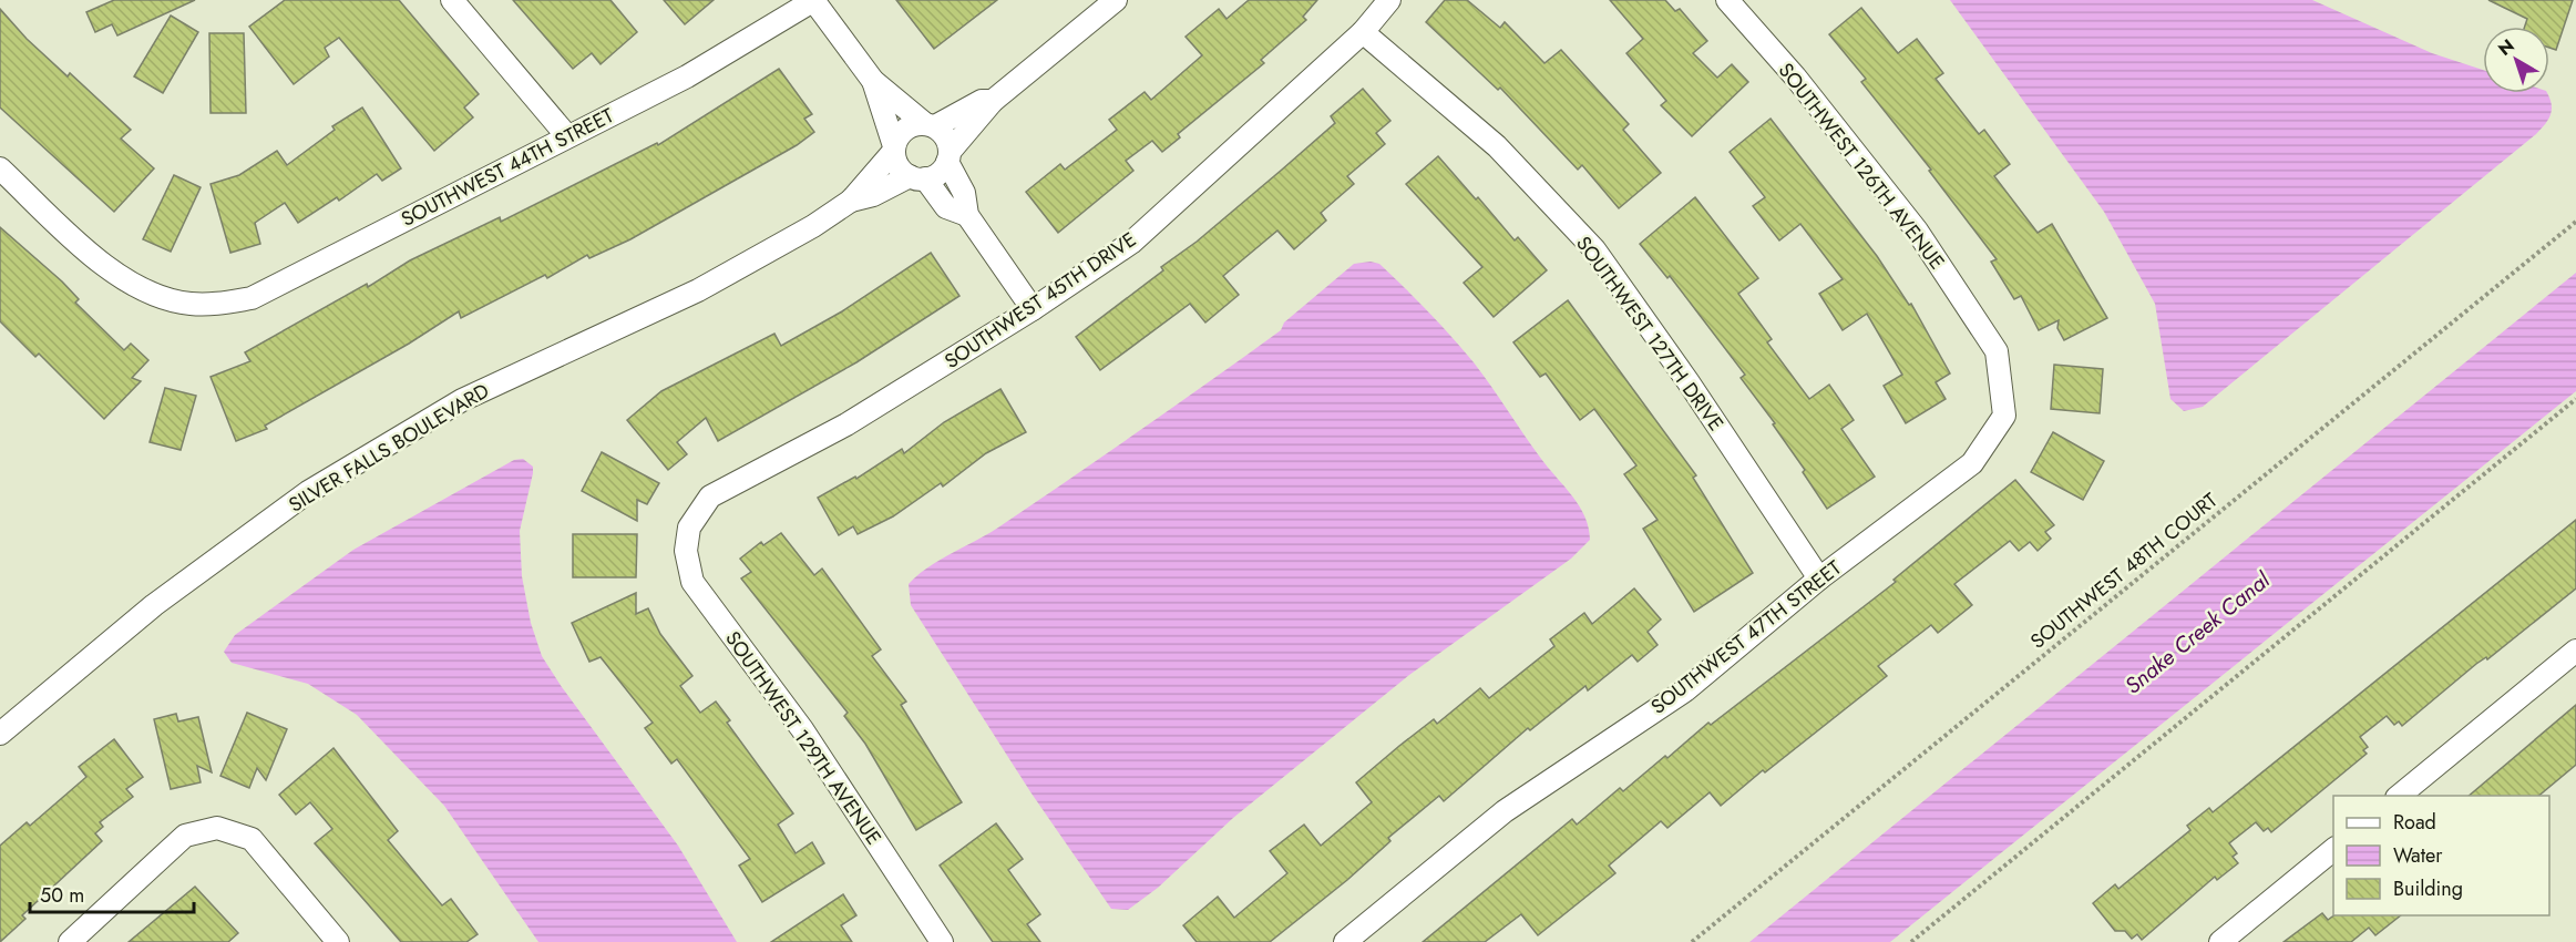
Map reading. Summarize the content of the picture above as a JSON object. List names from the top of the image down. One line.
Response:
{"streets":{"street":["SOUTHWEST 126TH AVENUE","SOUTHWEST 44TH STREET","SOUTHWEST 45TH DRIVE","SOUTHWEST 127TH DRIVE","SILVER FALLS BOULEVARD","SOUTHWEST 47TH STREET","SOUTHWEST 129TH AVENUE"],"path":["SOUTHWEST 48TH COURT"]},"crossings":[["SOUTHWEST 126TH AVENUE","SOUTHWEST 47TH STREET"],["SOUTHWEST 45TH DRIVE","SOUTHWEST 127TH DRIVE"],["SOUTHWEST 45TH DRIVE","SOUTHWEST 129TH AVENUE"],["SOUTHWEST 127TH DRIVE","SOUTHWEST 47TH STREET"]],"water":["Snake Creek Canal"],"legend":["Road","Water","Building"],"scale_bar":"50 m","north":"top left"}
